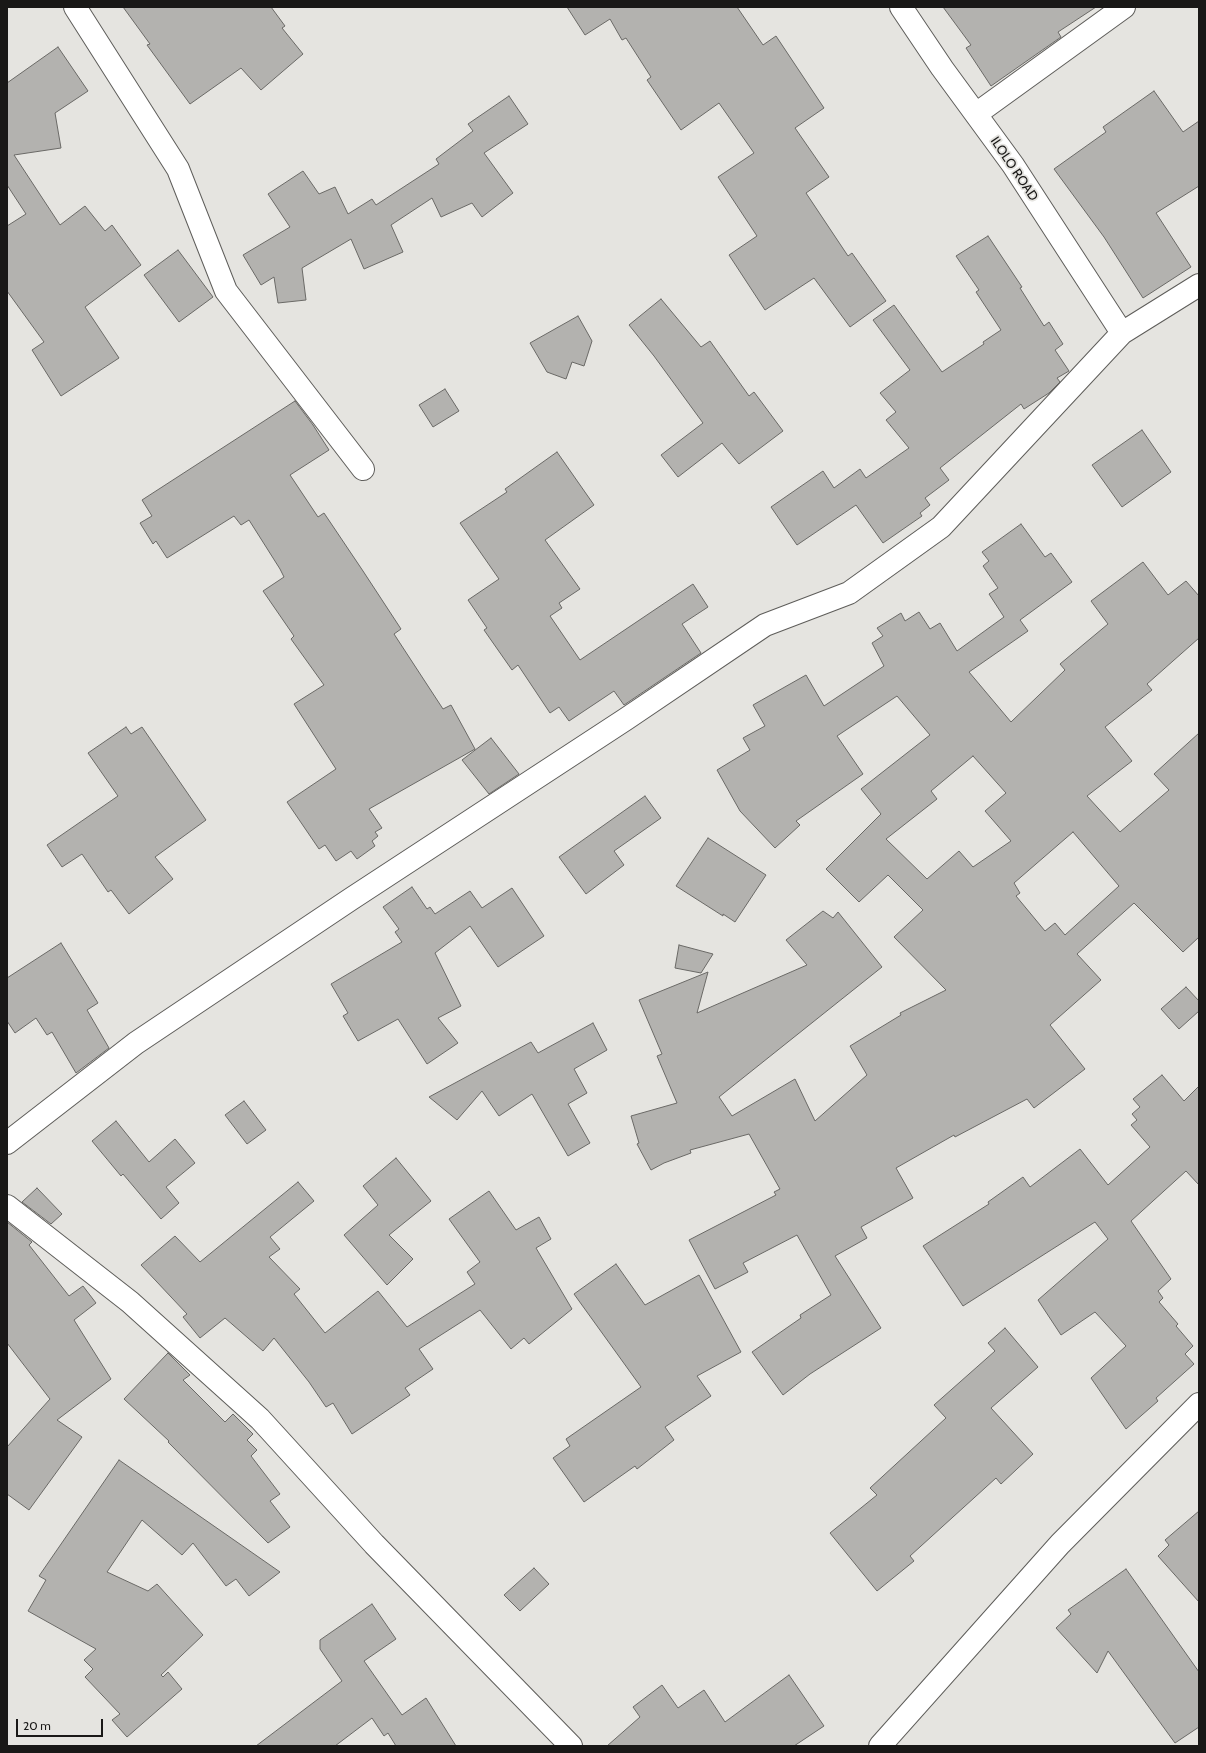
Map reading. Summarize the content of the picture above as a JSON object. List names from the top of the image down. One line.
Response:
{"streets":{"street":["ILOLO ROAD"]},"scale_bar":"20 m"}
